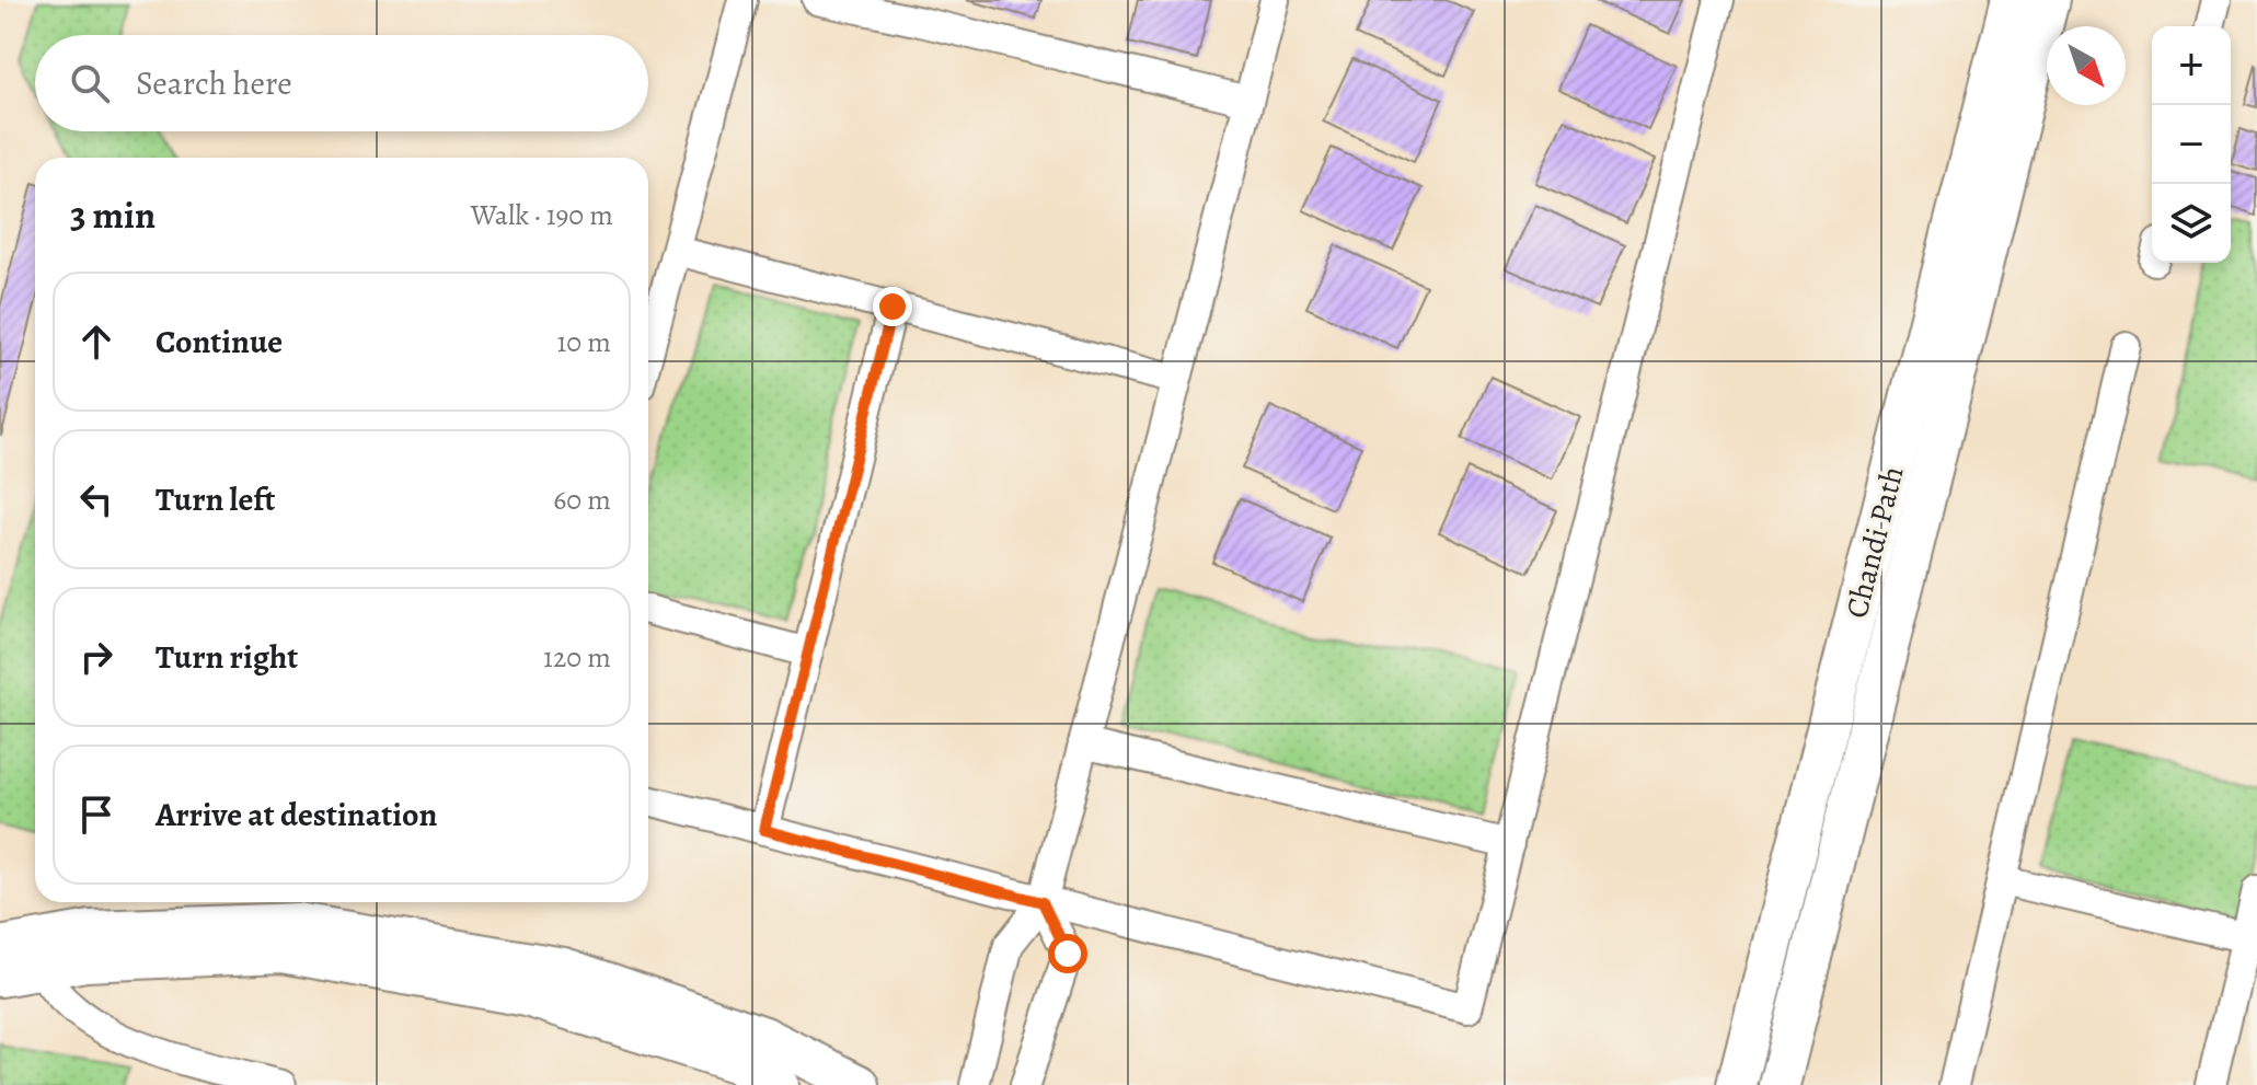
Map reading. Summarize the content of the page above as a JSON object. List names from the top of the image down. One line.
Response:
{"streets":{"main road":["Chandi Path"]},"north":"bottom right","page":{"map_buttons":["+","−"],"search":"Search here","heading":["3 min","Walk · 190 m"],"list":[["Continue","10 m"],["Turn left","60 m"],["Turn right","120 m"],"Arrive at destination"]}}
